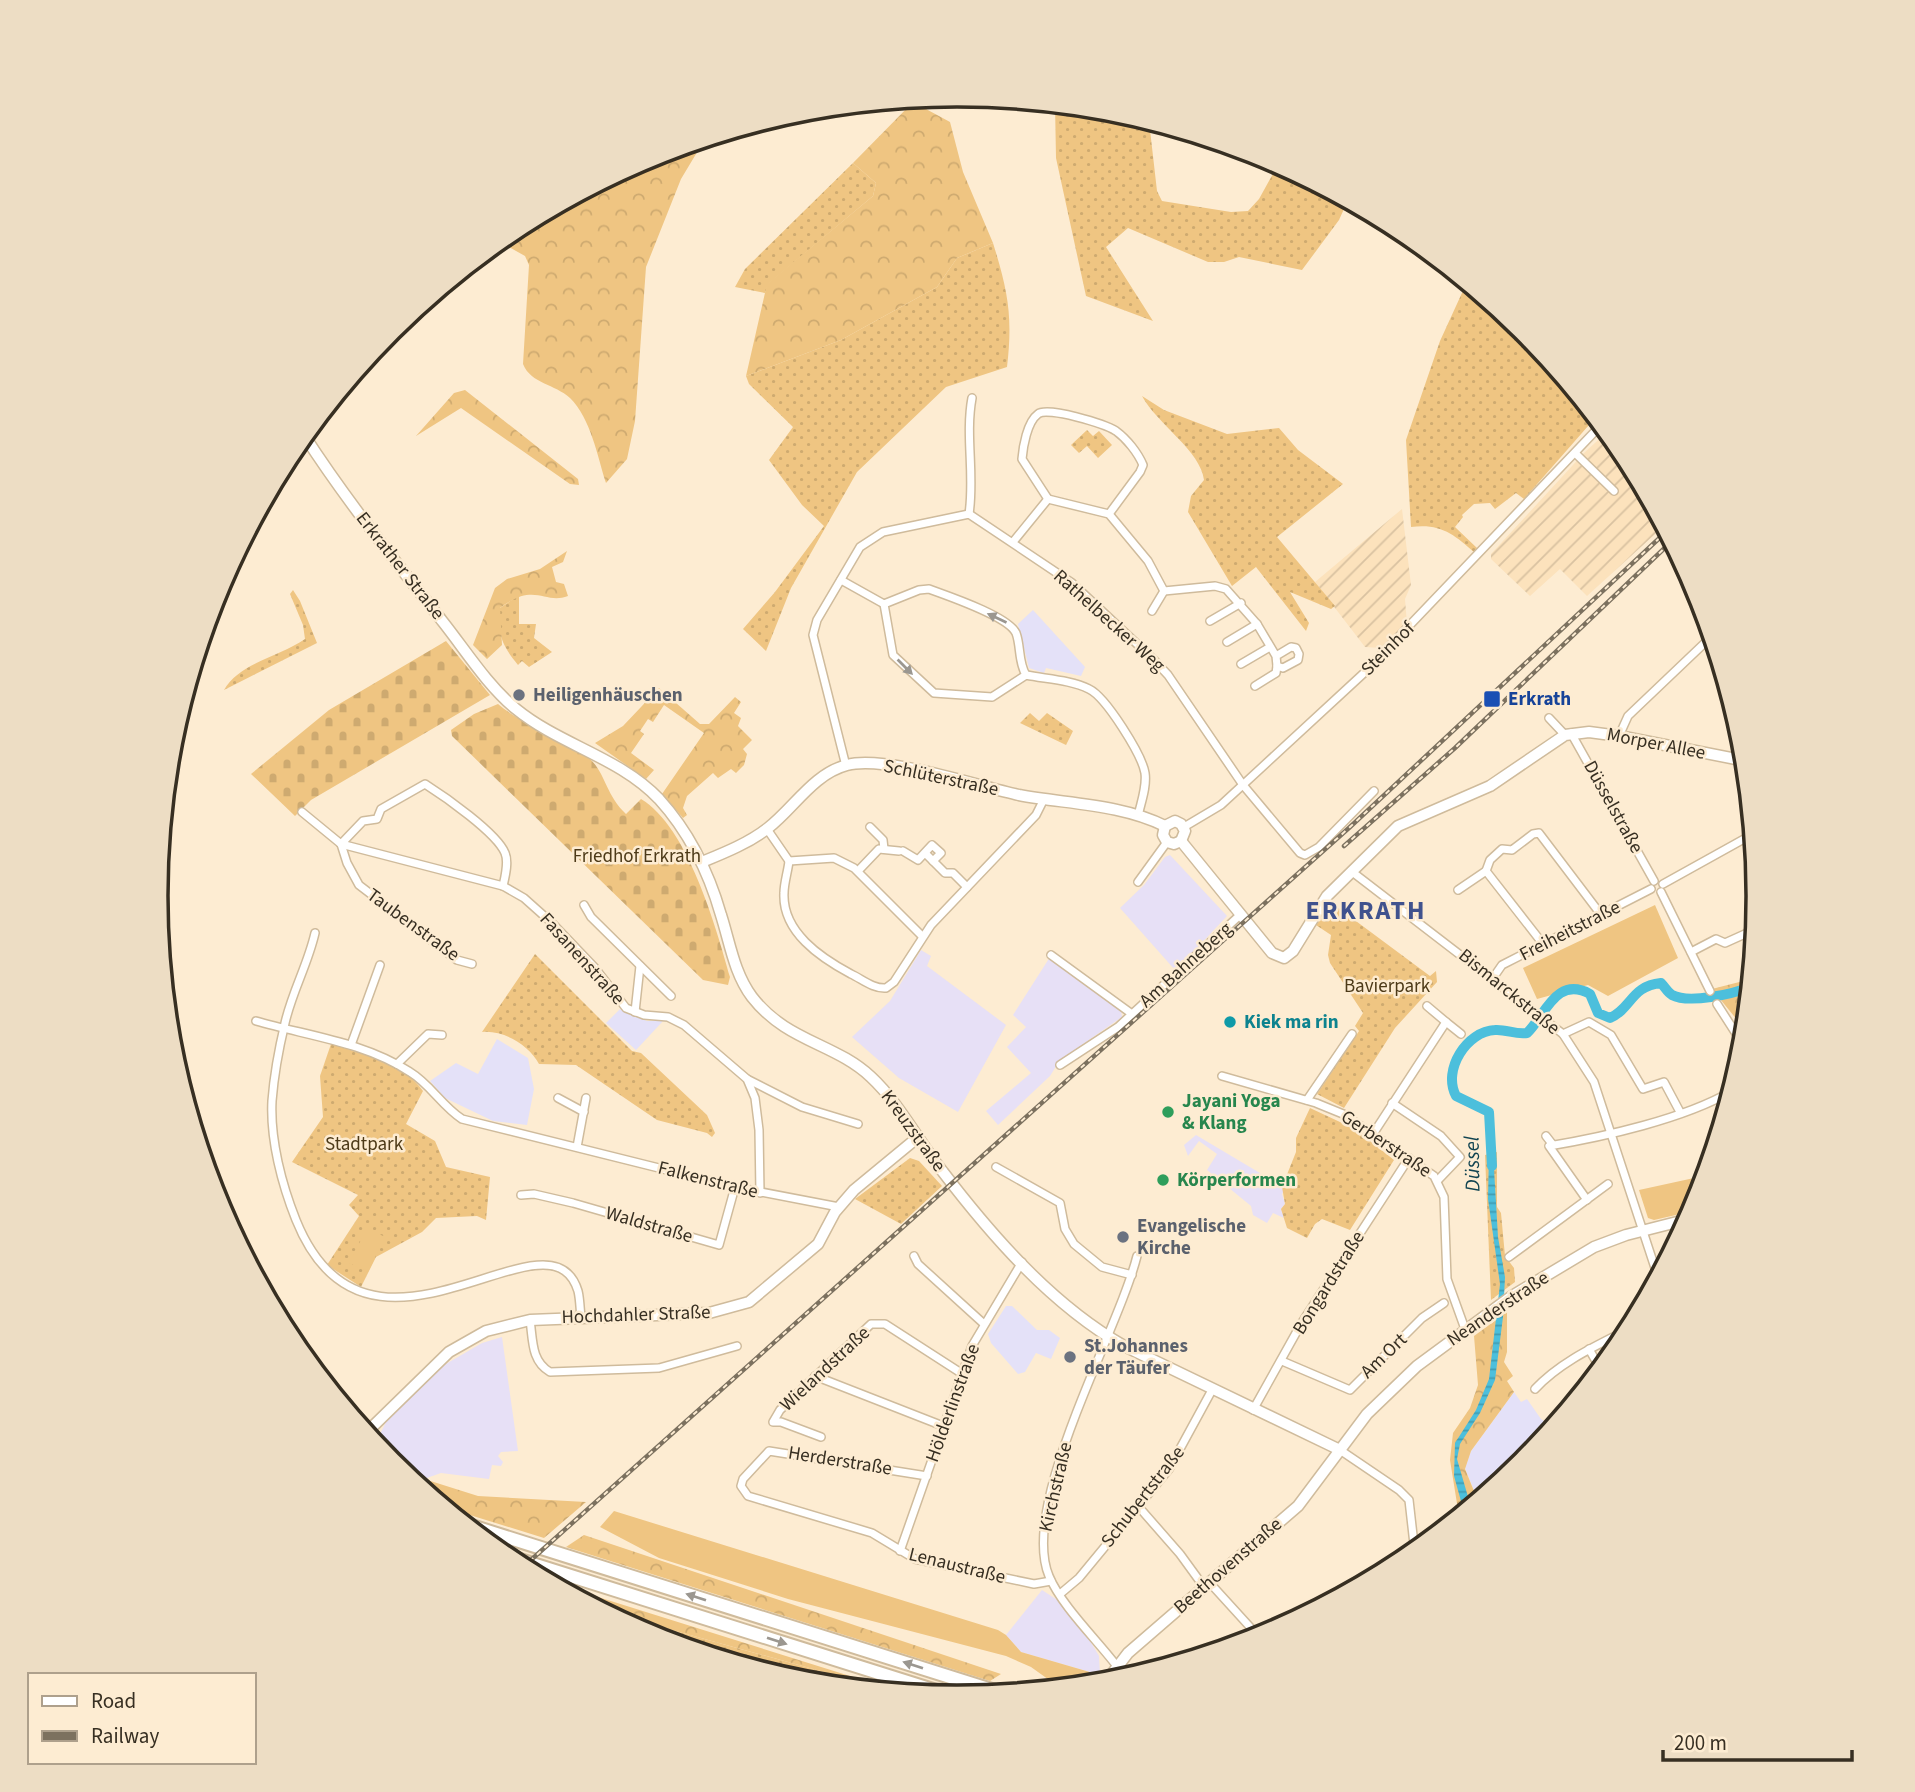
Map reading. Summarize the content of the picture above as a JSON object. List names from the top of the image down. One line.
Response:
{"streets":{"main road":["Erkrather Straße","Morper Allee","Schlüterstraße","Kreuzstraße","Neanderstraße","Hochdahler Straße","Beethovenstraße"],"street":["Rathelbecker Weg","Steinhof","Düsselstraße","Taubenstraße","Freiheitstraße","Fasanenstraße","Am Bahneberg","Bismarckstraße","Gerberstraße","Falkenstraße","Waldstraße","Bongardstraße","Am Ort","Wielandstraße","Hölderlinstraße","Herderstraße","Kirchstraße","Schubertstraße","Lenaustraße"]},"crossings":[["Erkrather Straße","Kreuzstraße"],["Rathelbecker Weg","Steinhof"],["Steinhof","Schlüterstraße"],["Morper Allee","Düsselstraße"],["Schlüterstraße","Kreuzstraße"],["Düsselstraße","Freiheitstraße"],["Taubenstraße","Fasanenstraße"],["Freiheitstraße","Bismarckstraße"],["Fasanenstraße","Falkenstraße"],["Bismarckstraße","Neanderstraße"],["Kreuzstraße","Bongardstraße"],["Kreuzstraße","Neanderstraße"],["Kreuzstraße","Hochdahler Straße"],["Kreuzstraße","Hölderlinstraße"],["Kreuzstraße","Kirchstraße"],["Kreuzstraße","Schubertstraße"],["Kreuzstraße","Beethovenstraße"],["Gerberstraße","Bongardstraße"],["Gerberstraße","Neanderstraße"],["Falkenstraße","Waldstraße"],["Falkenstraße","Hochdahler Straße"],["Bongardstraße","Am Ort"],["Neanderstraße","Beethovenstraße"],["Wielandstraße","Hölderlinstraße"],["Hölderlinstraße","Herderstraße"],["Hölderlinstraße","Lenaustraße"],["Herderstraße","Lenaustraße"],["Kirchstraße","Schubertstraße"],["Kirchstraße","Lenaustraße"],["Kirchstraße","Beethovenstraße"]],"districts":["ERKRATH"],"water":["Düssel"],"parks":["Friedhof Erkrath","Bavierpark","Stadtpark"],"places":{"other":["Heiligenhäuschen","Kiek ma rin","Jayani Yoga & Klang","Körperformen","Evangelische Kirche","St.Johannes der Täufer"],"transit":["Erkrath"]},"legend":["Road","Railway"],"scale_bar":"200 m"}
